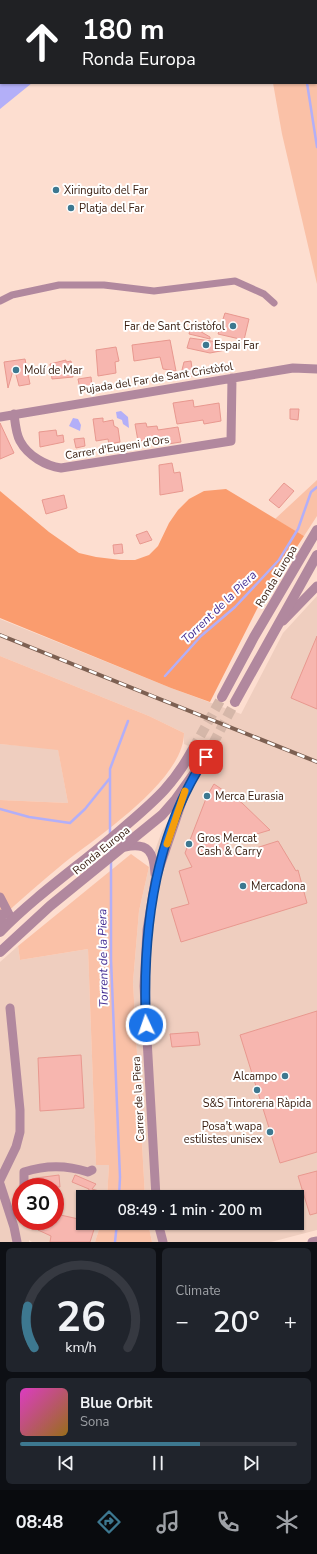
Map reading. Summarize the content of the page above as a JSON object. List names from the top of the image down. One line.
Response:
{"streets":{"street":["Pujada del Far de Sant Cristòfol","Carrer d'Eugeni d'Ors","Ronda Europa","Carrer de la Piera"]},"crossings":[["Pujada del Far de Sant Cristòfol","Carrer d'Eugeni d'Ors"],["Ronda Europa","Carrer de la Piera"]],"water":["Torrent de la Piera"],"places":["Xiringuito del Far","Platja del Far","Far de Sant Cristòfol","Espai Far","Molí de Mar","Merca Eurasia","Gros Mercat Cash & Carry","Mercadona","Alcampo","S&S Tintoreria Ràpida","Posa't wapa estilistes unisex"],"page":{"turn":["180 m","Ronda Europa"],"limit":"30","trip":"08:49 · 1 min · 200 m","tile":"Climate","heat":["−","20°","+"],"song":["Blue Orbit","Sona"],"tabs":"08:48","gauge":["26","km/h"]}}
